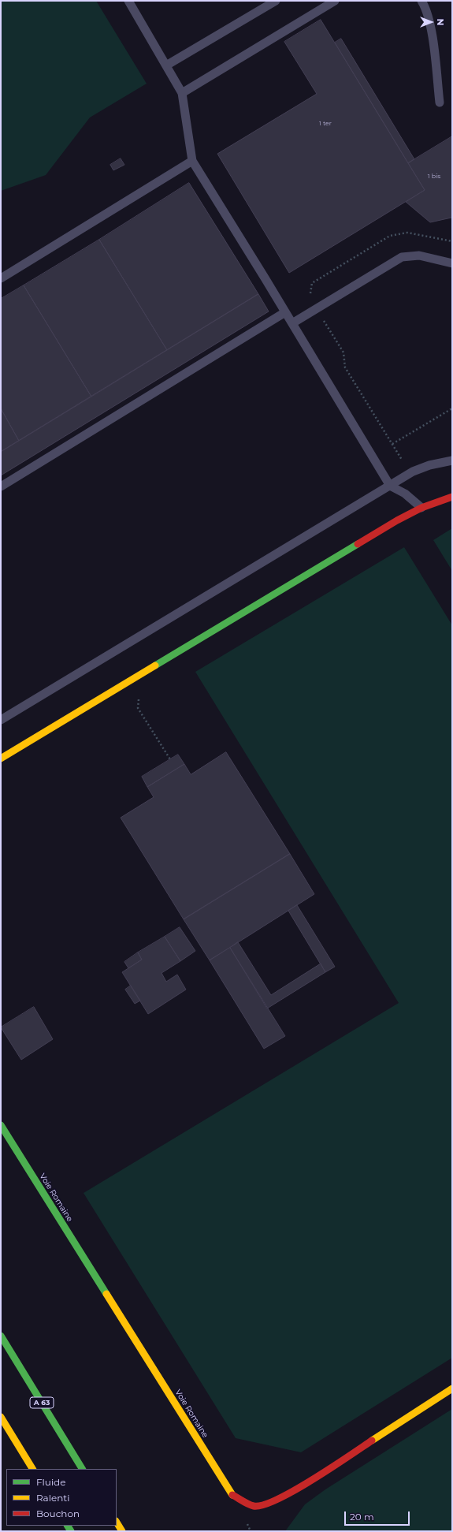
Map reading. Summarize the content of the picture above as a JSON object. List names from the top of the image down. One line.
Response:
{"streets":{"main road":["Voie Romaine","A 63"]},"house_numbers":["1 ter","1 bis"],"legend":["Fluide","Ralenti","Bouchon"],"scale_bar":"20 m","north":"right"}
